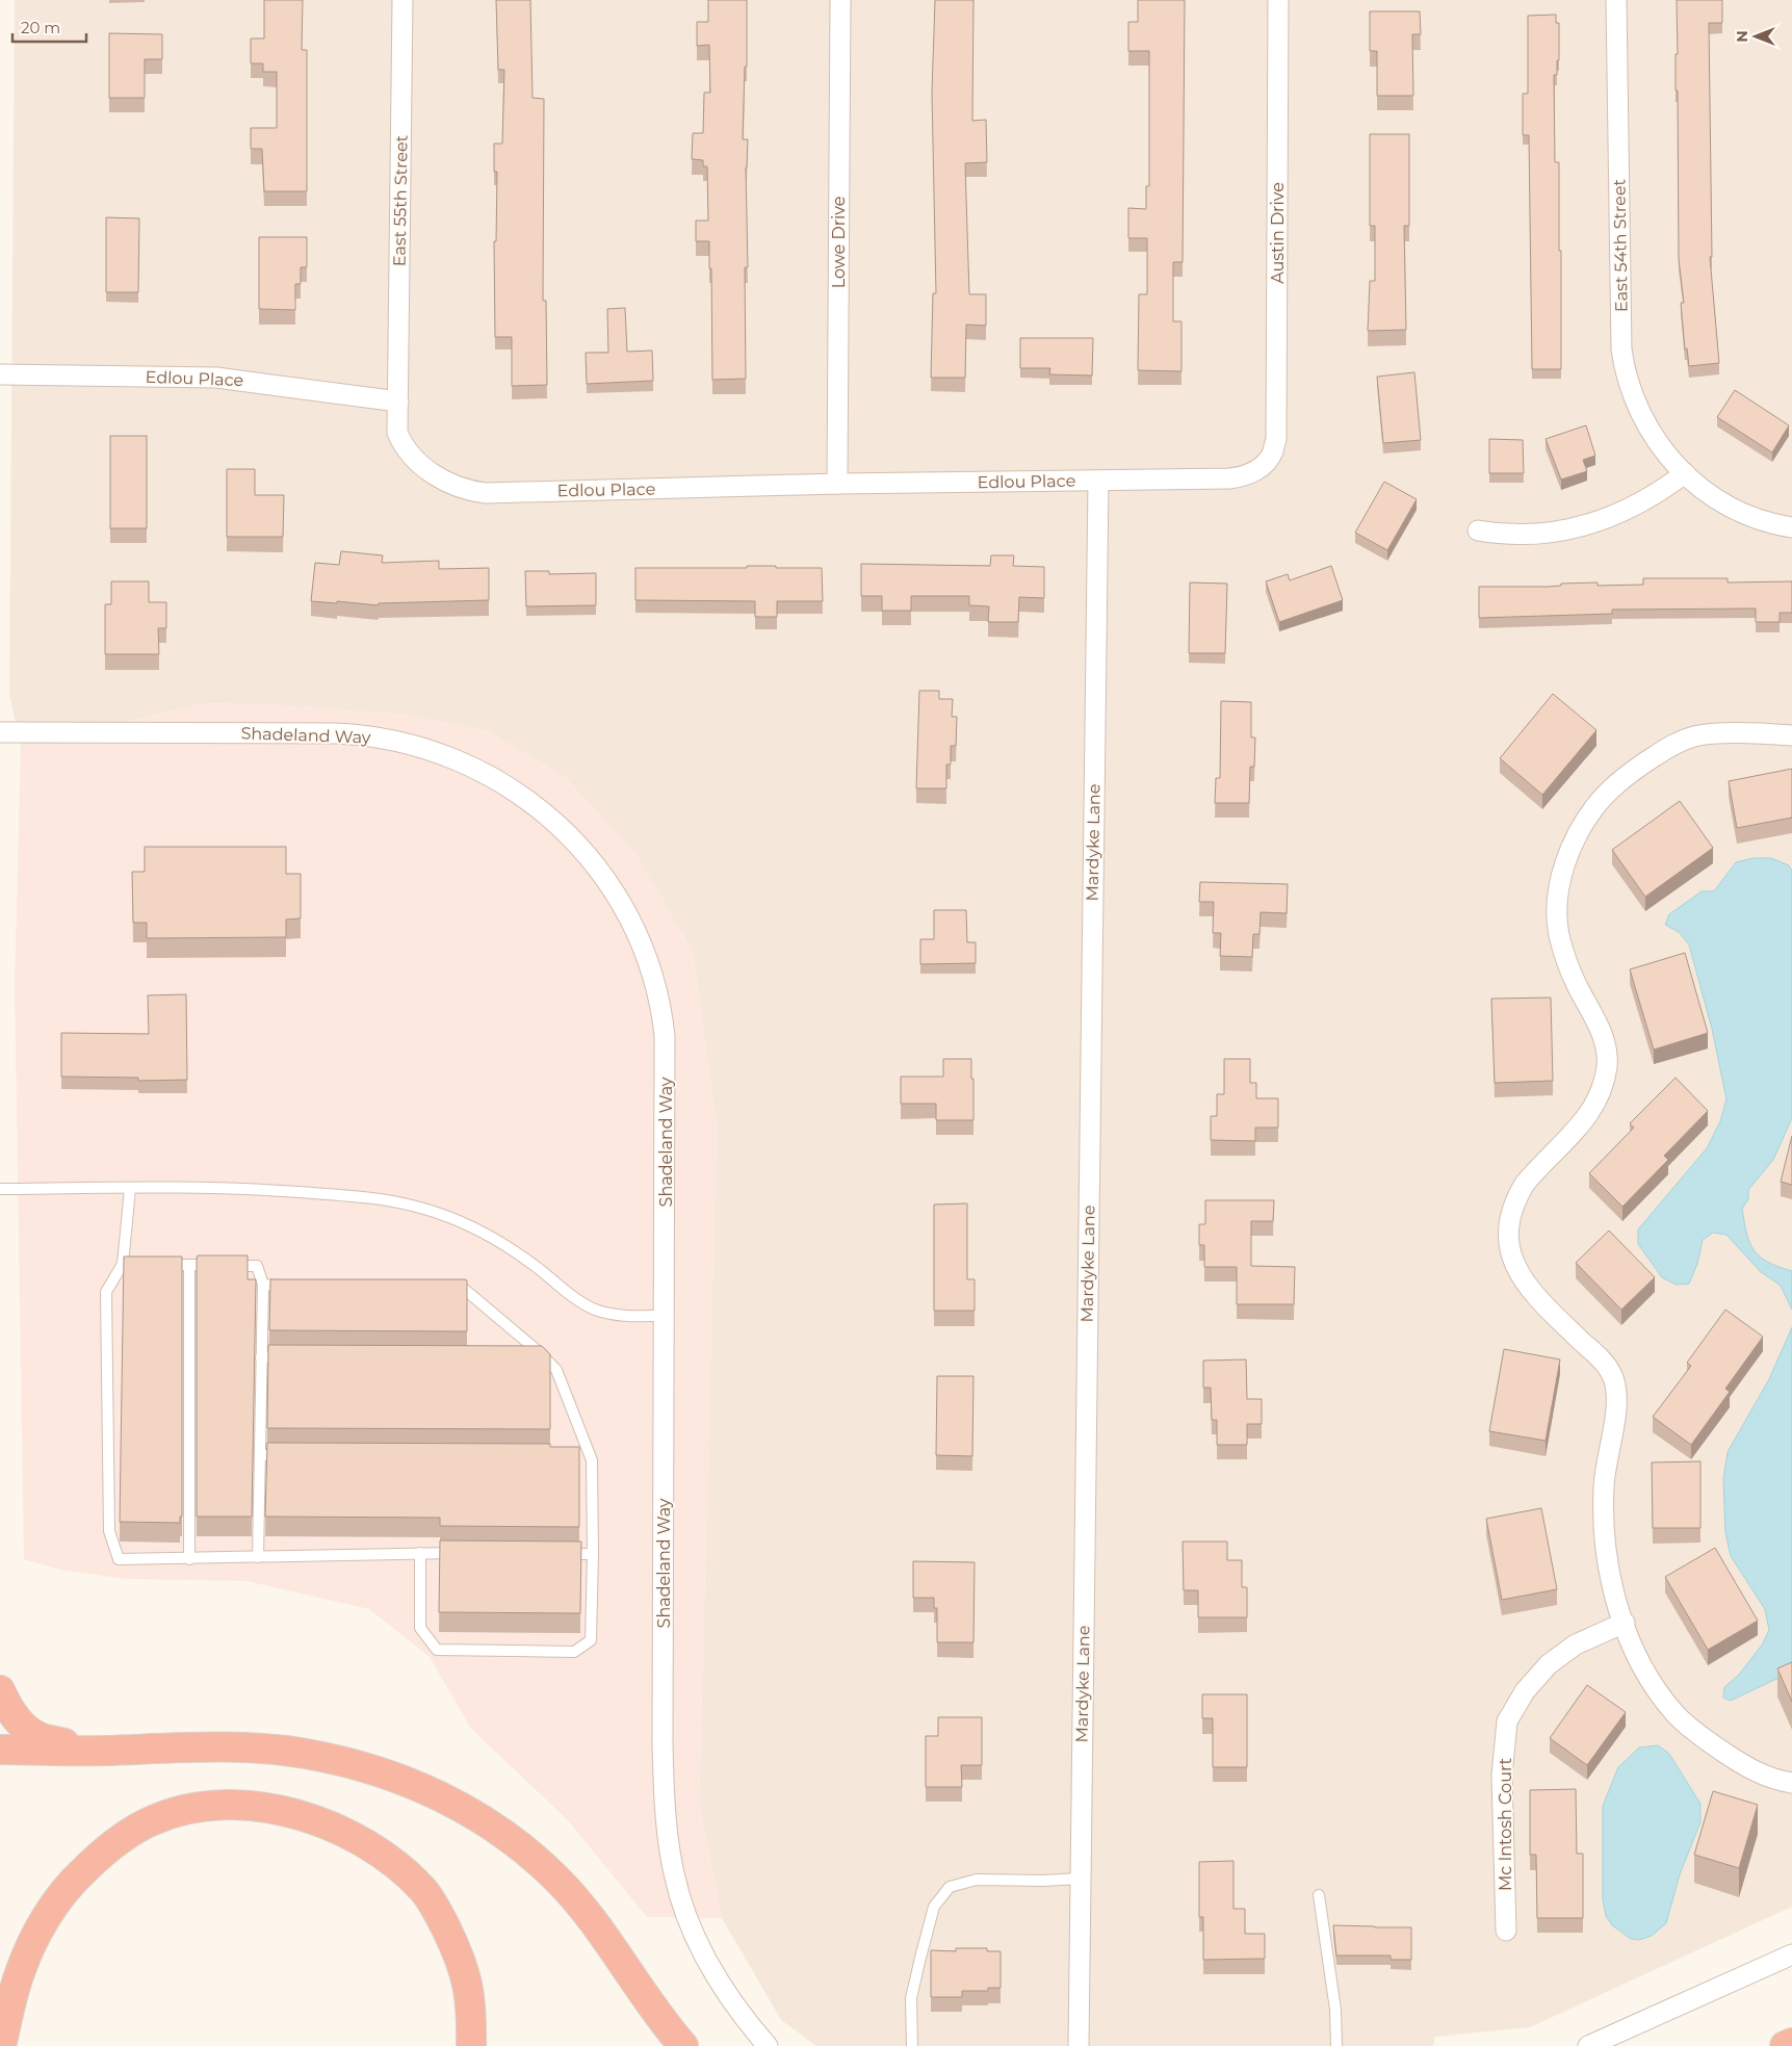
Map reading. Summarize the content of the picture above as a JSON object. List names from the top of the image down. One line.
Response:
{"streets":{"street":["East 55th Street","Austin Drive","Lowe Drive","East 54th Street","Edlou Place","Shadeland Way","Mardyke Lane","Mc Intosh Court"]},"crossings":[["East 55th Street","Edlou Place"],["Austin Drive","Edlou Place"],["Lowe Drive","Edlou Place"],["Edlou Place","Mardyke Lane"]],"scale_bar":"20 m","north":"left"}
